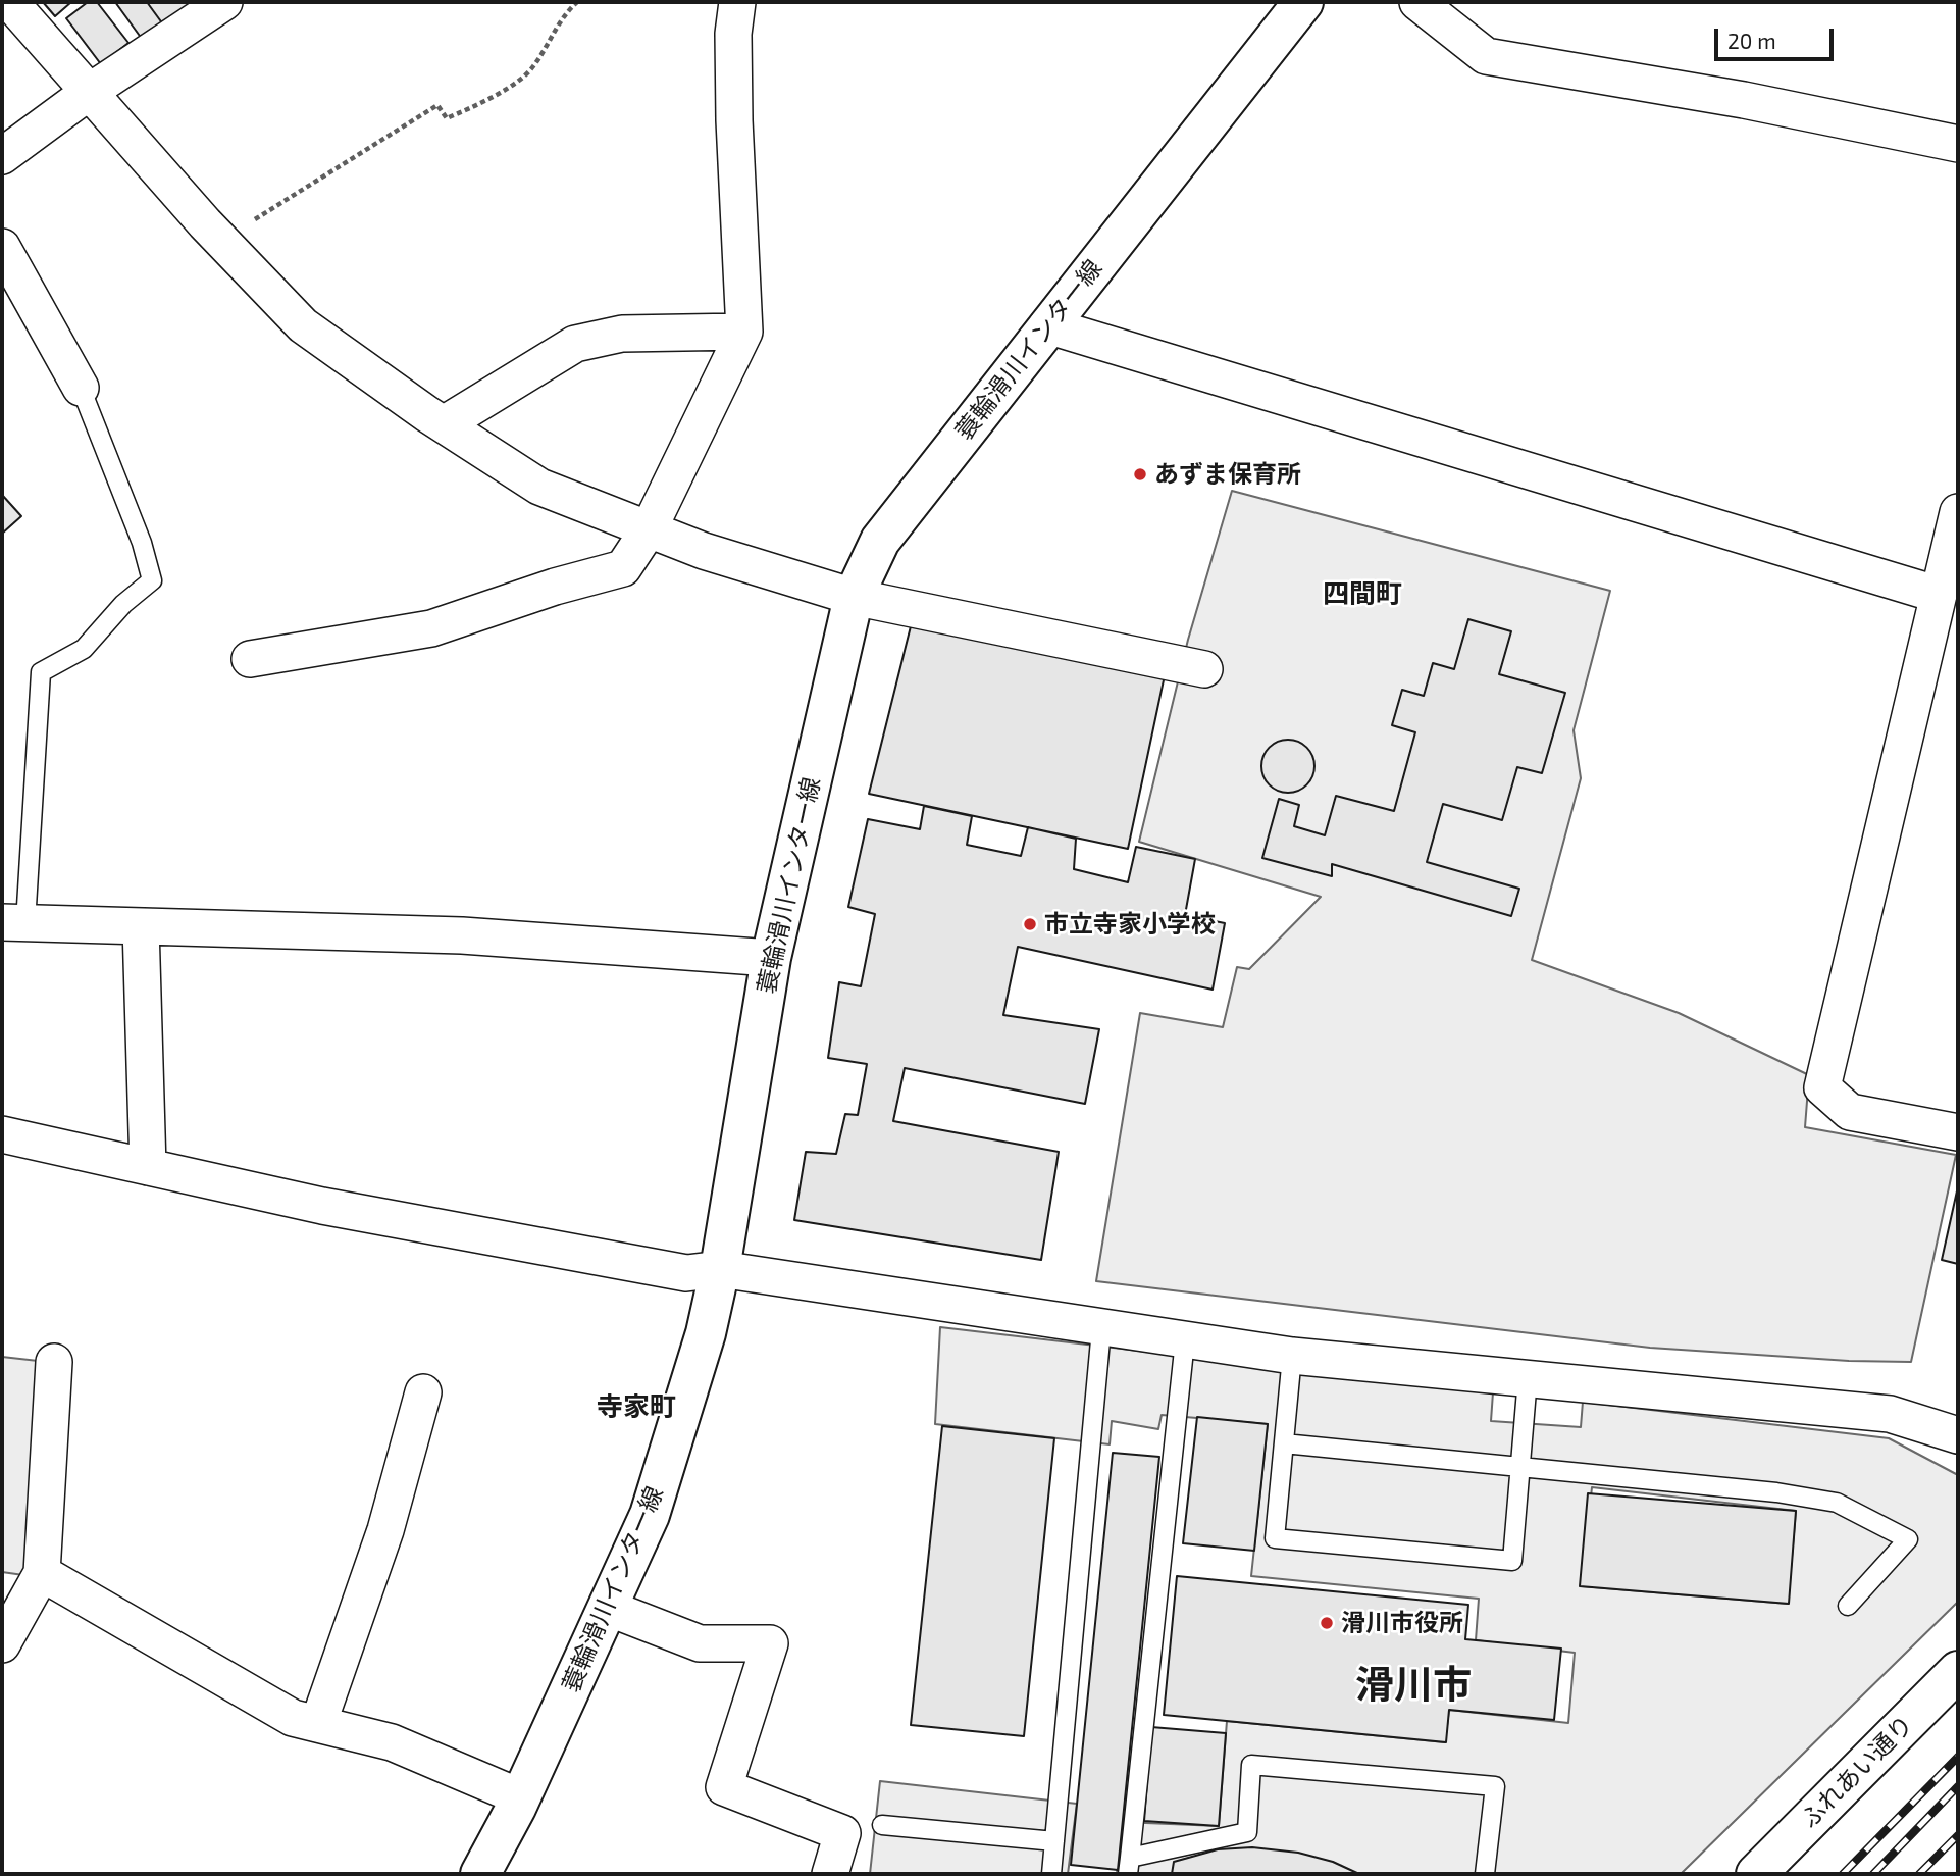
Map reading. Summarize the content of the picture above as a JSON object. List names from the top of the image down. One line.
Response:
{"streets":{"main road":["蓑輪滑川インター線","ふれあい通り"]},"districts":["四間町","寺家町","滑川市"],"places":["あずま保育所","市立寺家小学校","滑川市役所"],"scale_bar":"20 m"}
